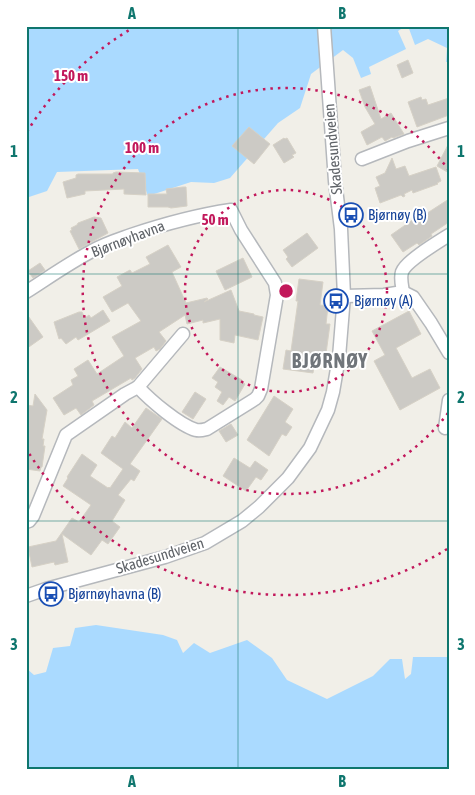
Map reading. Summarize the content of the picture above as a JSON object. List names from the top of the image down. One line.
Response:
{"streets":{"street":["Skadesundveien","Bjørnøyhavna"]},"districts":["BJØRNØY"],"places":{"bus stop":["Bjørnøy (B)","Bjørnøy (A)","Bjørnøyhavna (B)"]},"grid":{"columns":["A","B"],"rows":["1","2","3"]},"rings":["150 m","100 m","50 m"]}
